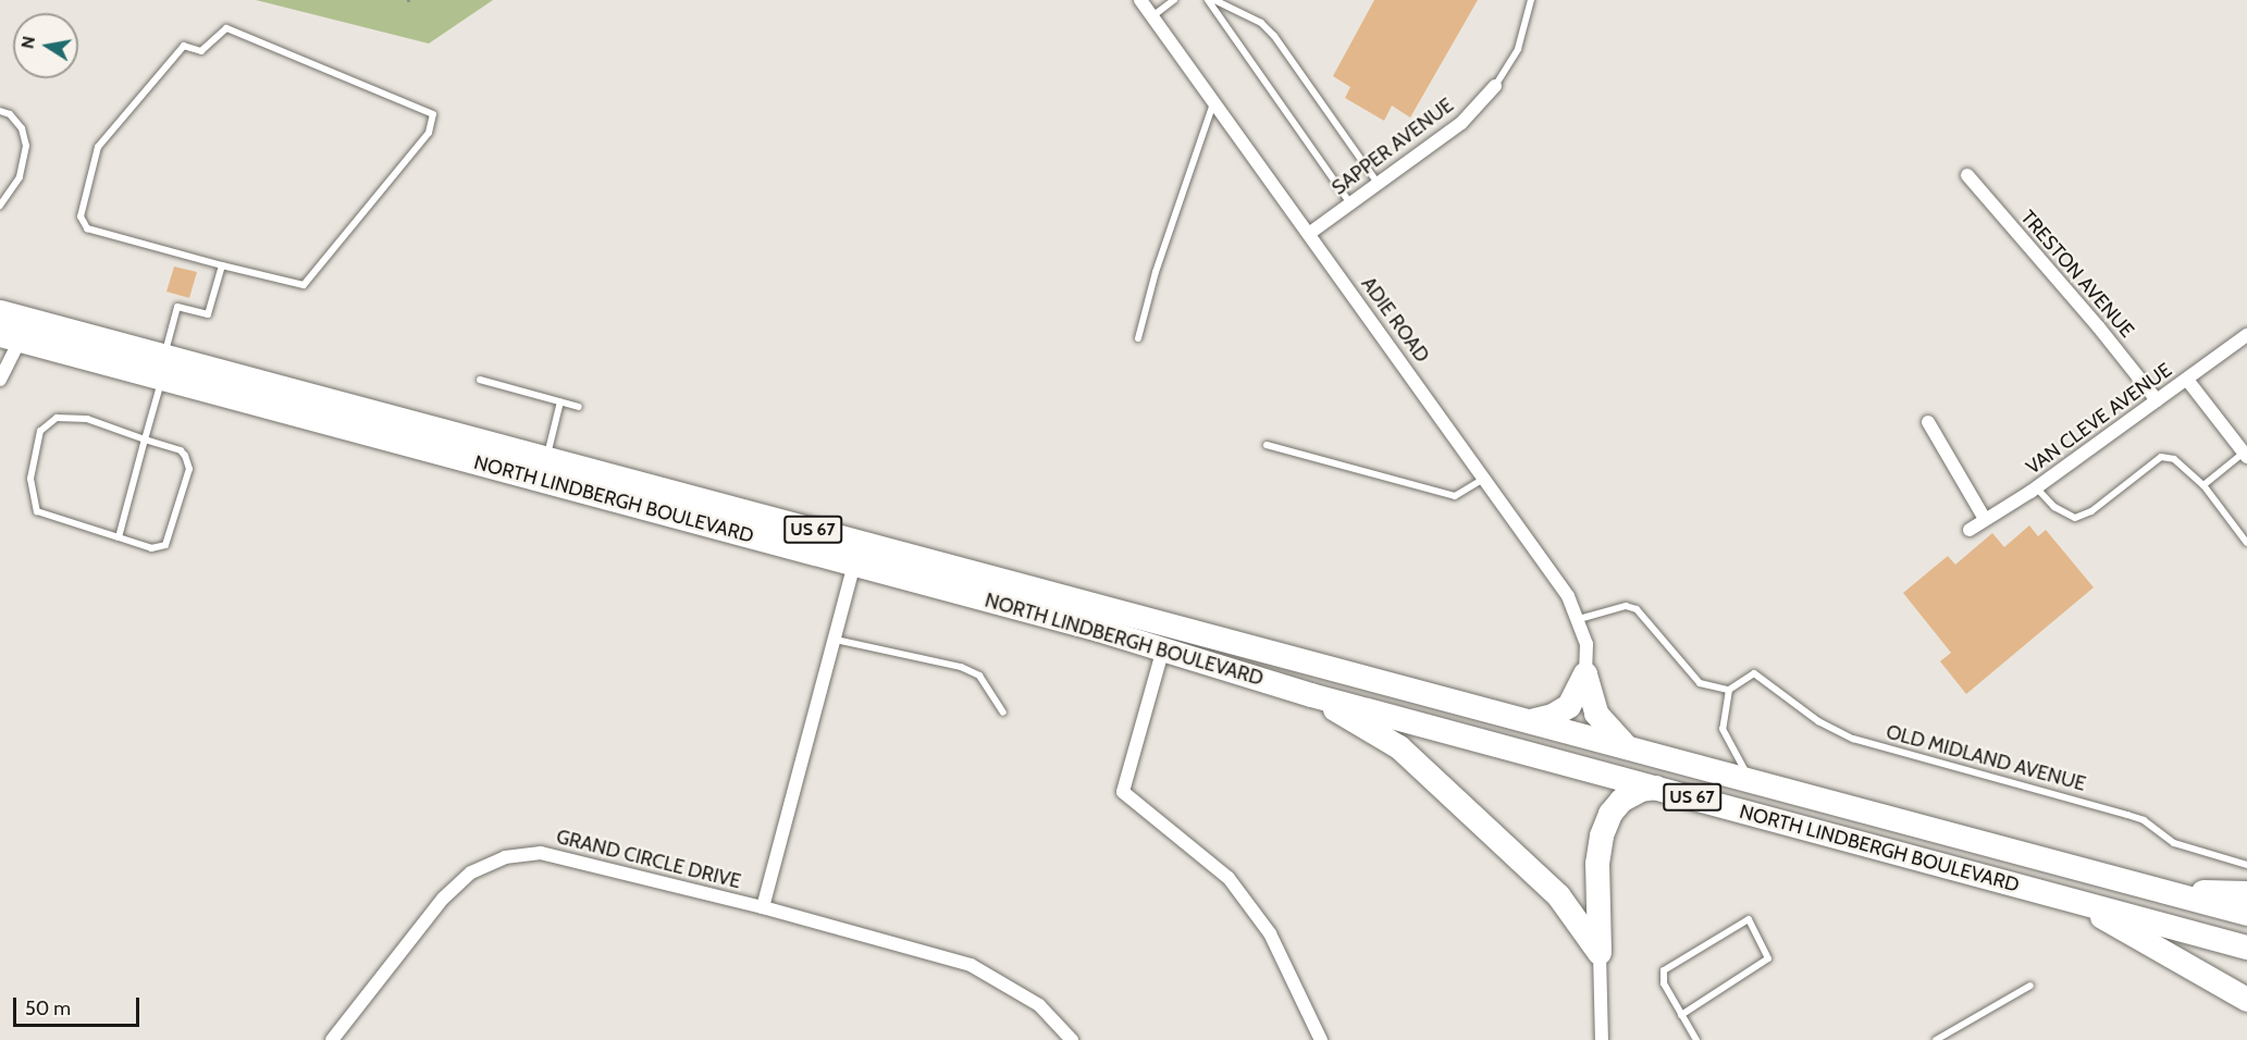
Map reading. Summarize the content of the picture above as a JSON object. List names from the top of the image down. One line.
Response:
{"streets":{"highway":["NORTH LINDBERGH BOULEVARD","US 67"],"street":["SAPPER AVENUE","TRESTON AVENUE","ADIE ROAD","VAN CLEVE AVENUE","GRAND CIRCLE DRIVE"],"lane":["OLD MIDLAND AVENUE"]},"crossings":[["SAPPER AVENUE","ADIE ROAD"],["TRESTON AVENUE","VAN CLEVE AVENUE"],["NORTH LINDBERGH BOULEVARD","GRAND CIRCLE DRIVE"]],"scale_bar":"50 m","north":"left"}
